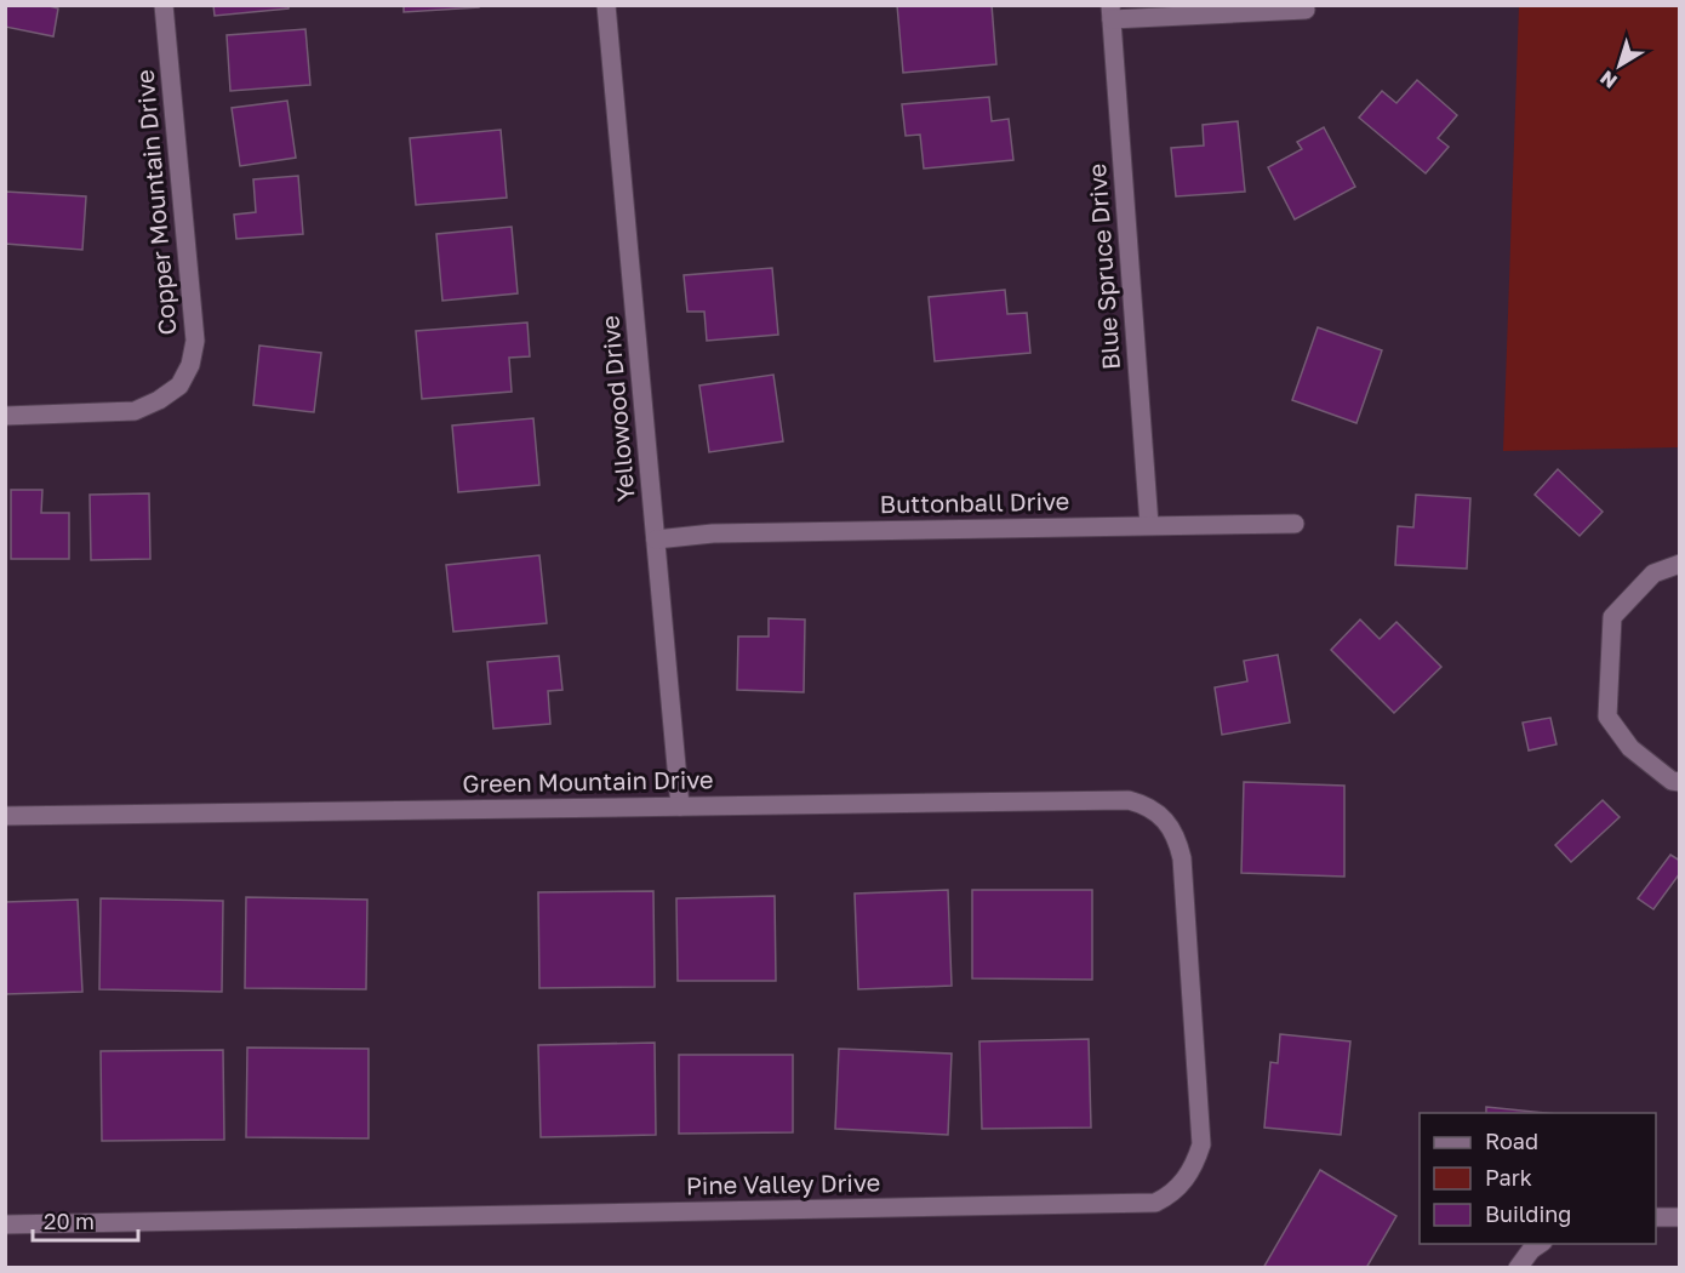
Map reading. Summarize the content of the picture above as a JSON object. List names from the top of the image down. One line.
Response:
{"streets":{"street":["Copper Mountain Drive","Blue Spruce Drive","Yellowood Drive","Buttonball Drive","Green Mountain Drive","Pine Valley Drive"]},"crossings":[["Blue Spruce Drive","Buttonball Drive"],["Yellowood Drive","Buttonball Drive"],["Yellowood Drive","Green Mountain Drive"],["Green Mountain Drive","Pine Valley Drive"]],"legend":["Road","Park","Building"],"scale_bar":"20 m","north":"bottom left"}
